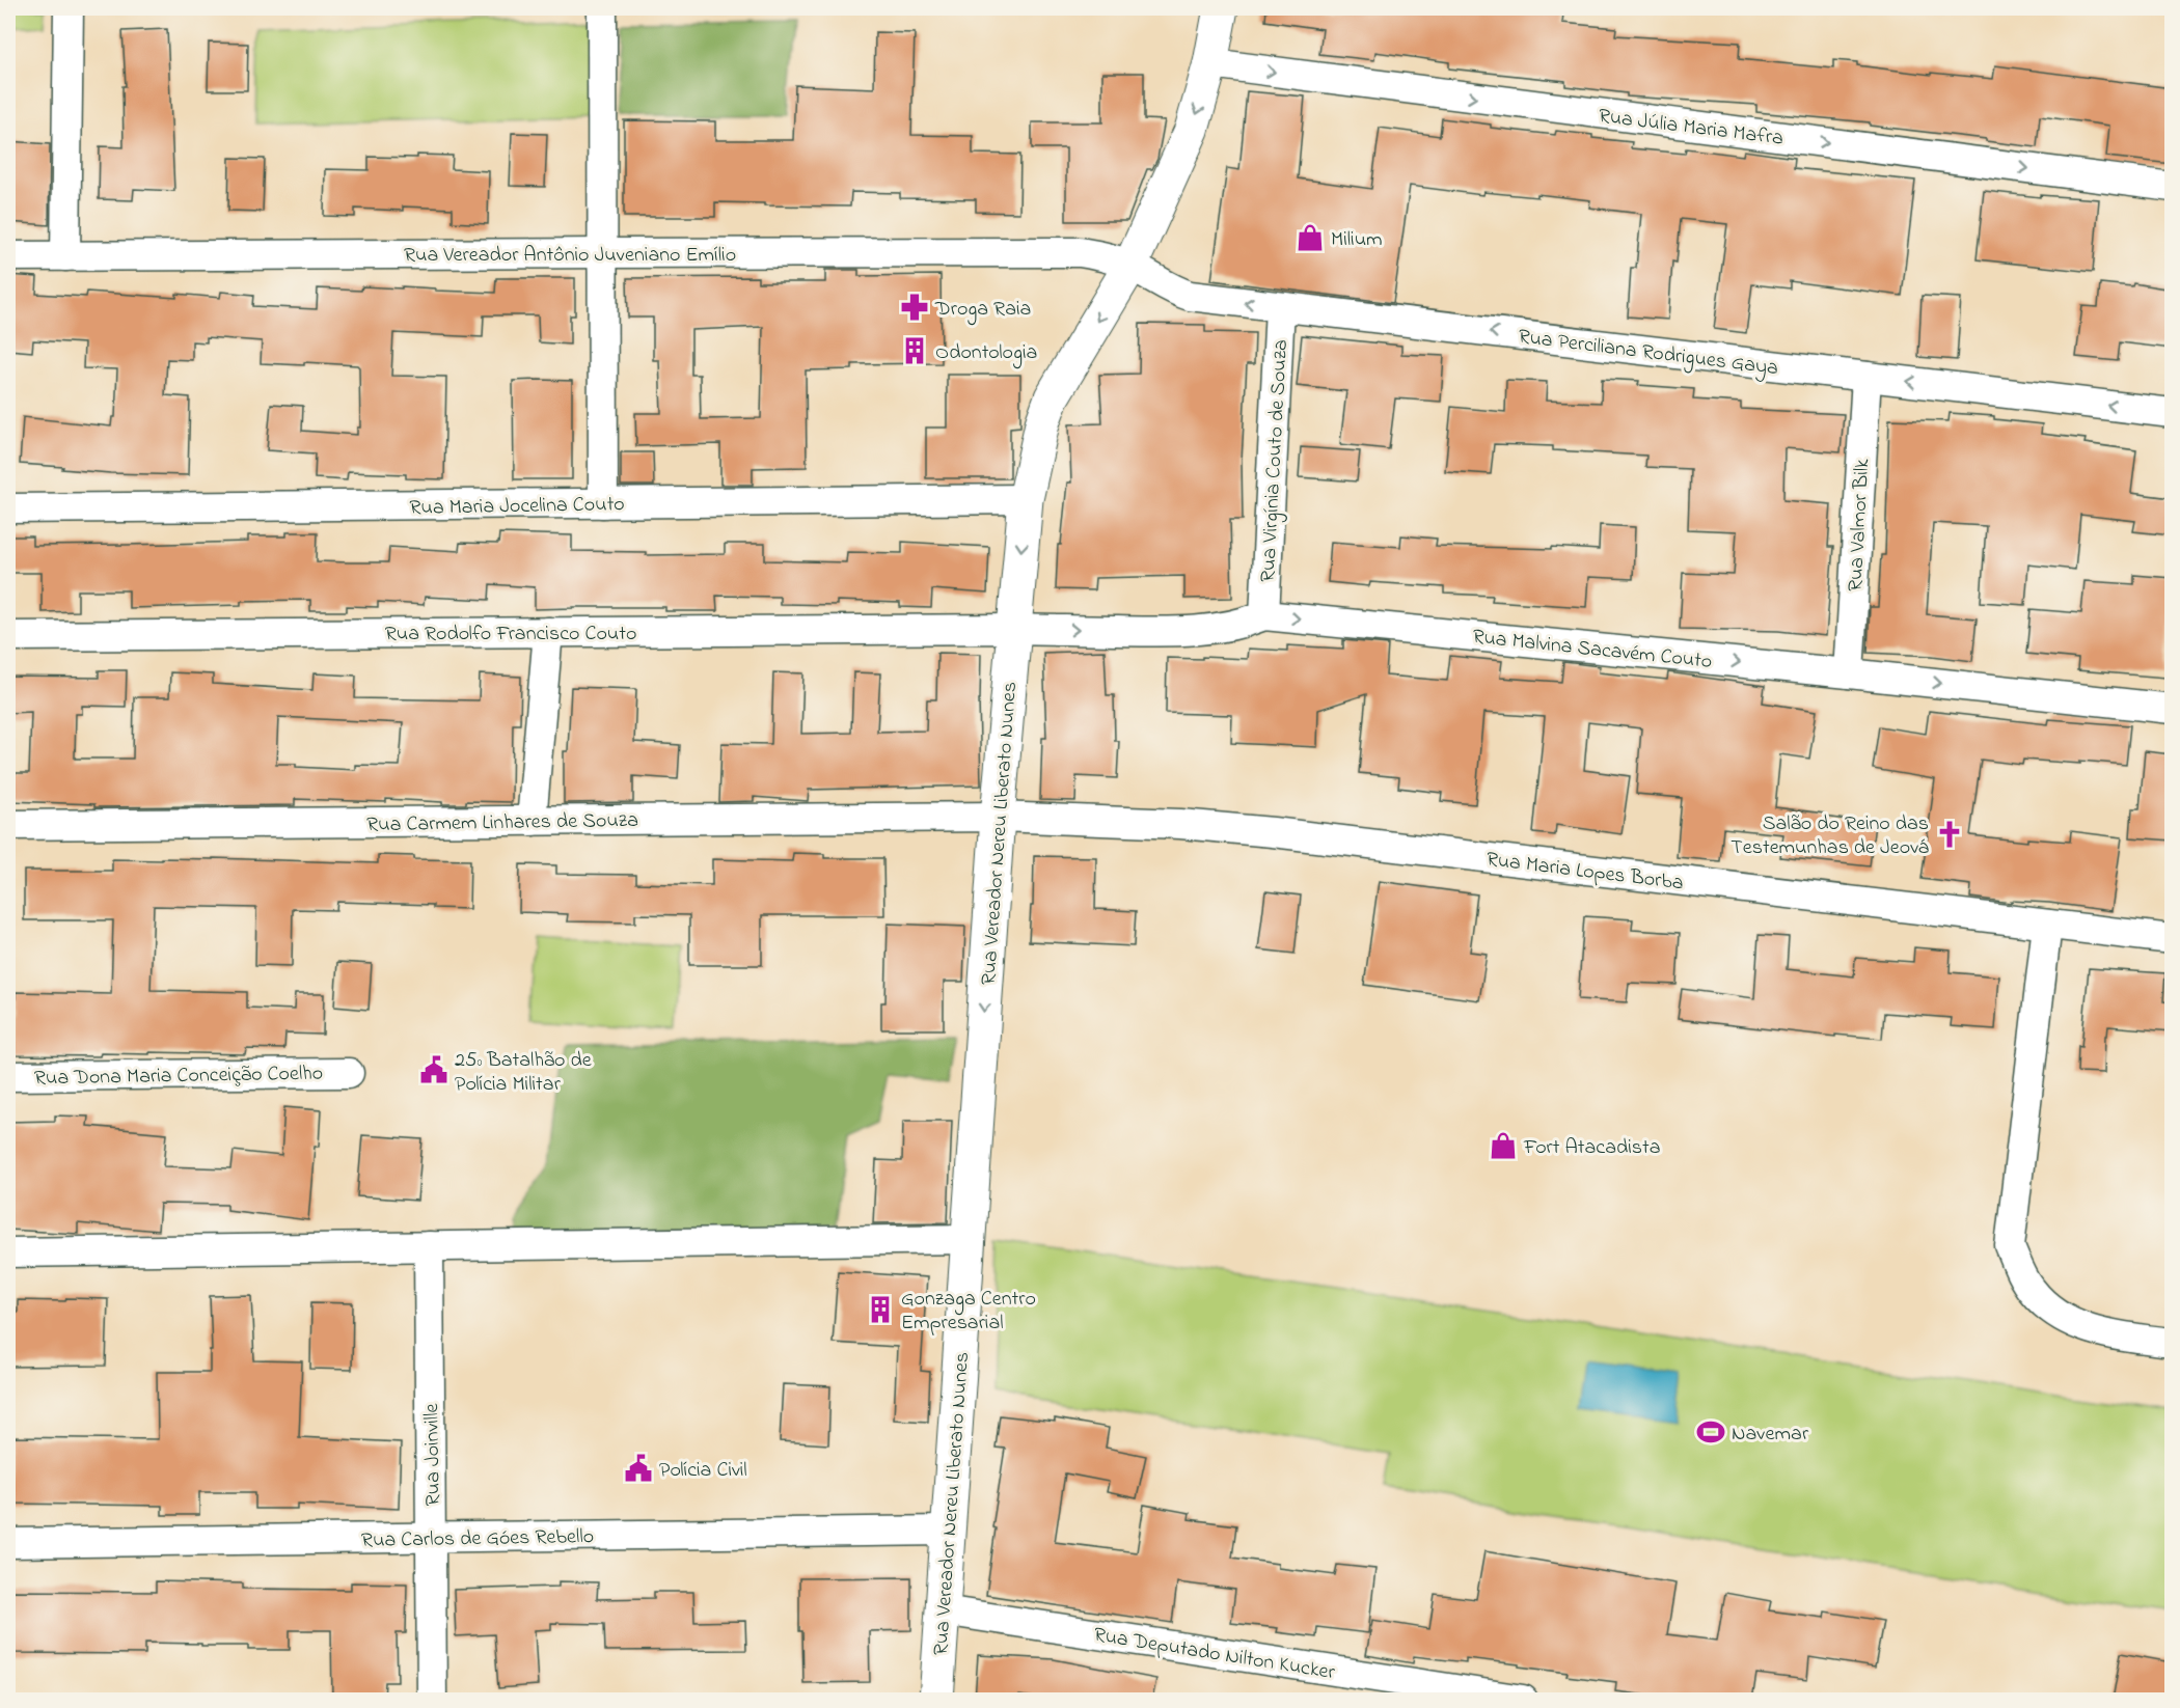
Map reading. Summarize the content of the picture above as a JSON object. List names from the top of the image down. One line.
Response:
{"streets":{"main road":["Rua Vereador Nereu Liberato Nunes"],"street":["Rua Júlia Maria Mafra","Rua Vereador Antônio Juveniano Emílio","Rua Perciliana Rodrigues Gaya","Rua Virgínia Couto de Souza","Rua Maria Jocelina Couto","Rua Valmor Bilk","Rua Rodolfo Francisco Couto","Rua Malvina Sacavém Couto","Rua Carmem Linhares de Souza","Rua Maria Lopes Borba","Rua Dona Maria Conceição Coelho","Rua Joinville","Rua Carlos de Góes Rebello","Rua Deputado Nilton Kucker"]},"crossings":[["Rua Júlia Maria Mafra","Rua Vereador Nereu Liberato Nunes"],["Rua Vereador Antônio Juveniano Emílio","Rua Perciliana Rodrigues Gaya"],["Rua Vereador Antônio Juveniano Emílio","Rua Vereador Nereu Liberato Nunes"],["Rua Perciliana Rodrigues Gaya","Rua Virgínia Couto de Souza"],["Rua Perciliana Rodrigues Gaya","Rua Valmor Bilk"],["Rua Perciliana Rodrigues Gaya","Rua Vereador Nereu Liberato Nunes"],["Rua Virgínia Couto de Souza","Rua Malvina Sacavém Couto"],["Rua Maria Jocelina Couto","Rua Vereador Nereu Liberato Nunes"],["Rua Valmor Bilk","Rua Malvina Sacavém Couto"],["Rua Rodolfo Francisco Couto","Rua Malvina Sacavém Couto"],["Rua Rodolfo Francisco Couto","Rua Vereador Nereu Liberato Nunes"],["Rua Malvina Sacavém Couto","Rua Vereador Nereu Liberato Nunes"],["Rua Carmem Linhares de Souza","Rua Vereador Nereu Liberato Nunes"],["Rua Carmem Linhares de Souza","Rua Maria Lopes Borba"],["Rua Vereador Nereu Liberato Nunes","Rua Maria Lopes Borba"],["Rua Vereador Nereu Liberato Nunes","Rua Carlos de Góes Rebello"],["Rua Vereador Nereu Liberato Nunes","Rua Deputado Nilton Kucker"],["Rua Joinville","Rua Carlos de Góes Rebello"]],"one_way":["Rua Júlia Maria Mafra","Rua Perciliana Rodrigues Gaya","Rua Malvina Sacavém Couto","Rua Vereador Nereu Liberato Nunes"],"places":{"shop":["Milium","Fort Atacadista"],"pharmacy":["Droga Raia"],"building":["Odontologia","Gonzaga Centro Empresarial"],"church":["Salão do Reino das Testemunhas de Jeová"],"public building":["25º Batalhão de Polícia Militar","Polícia Civil"],"sports":["Navemar"]}}
